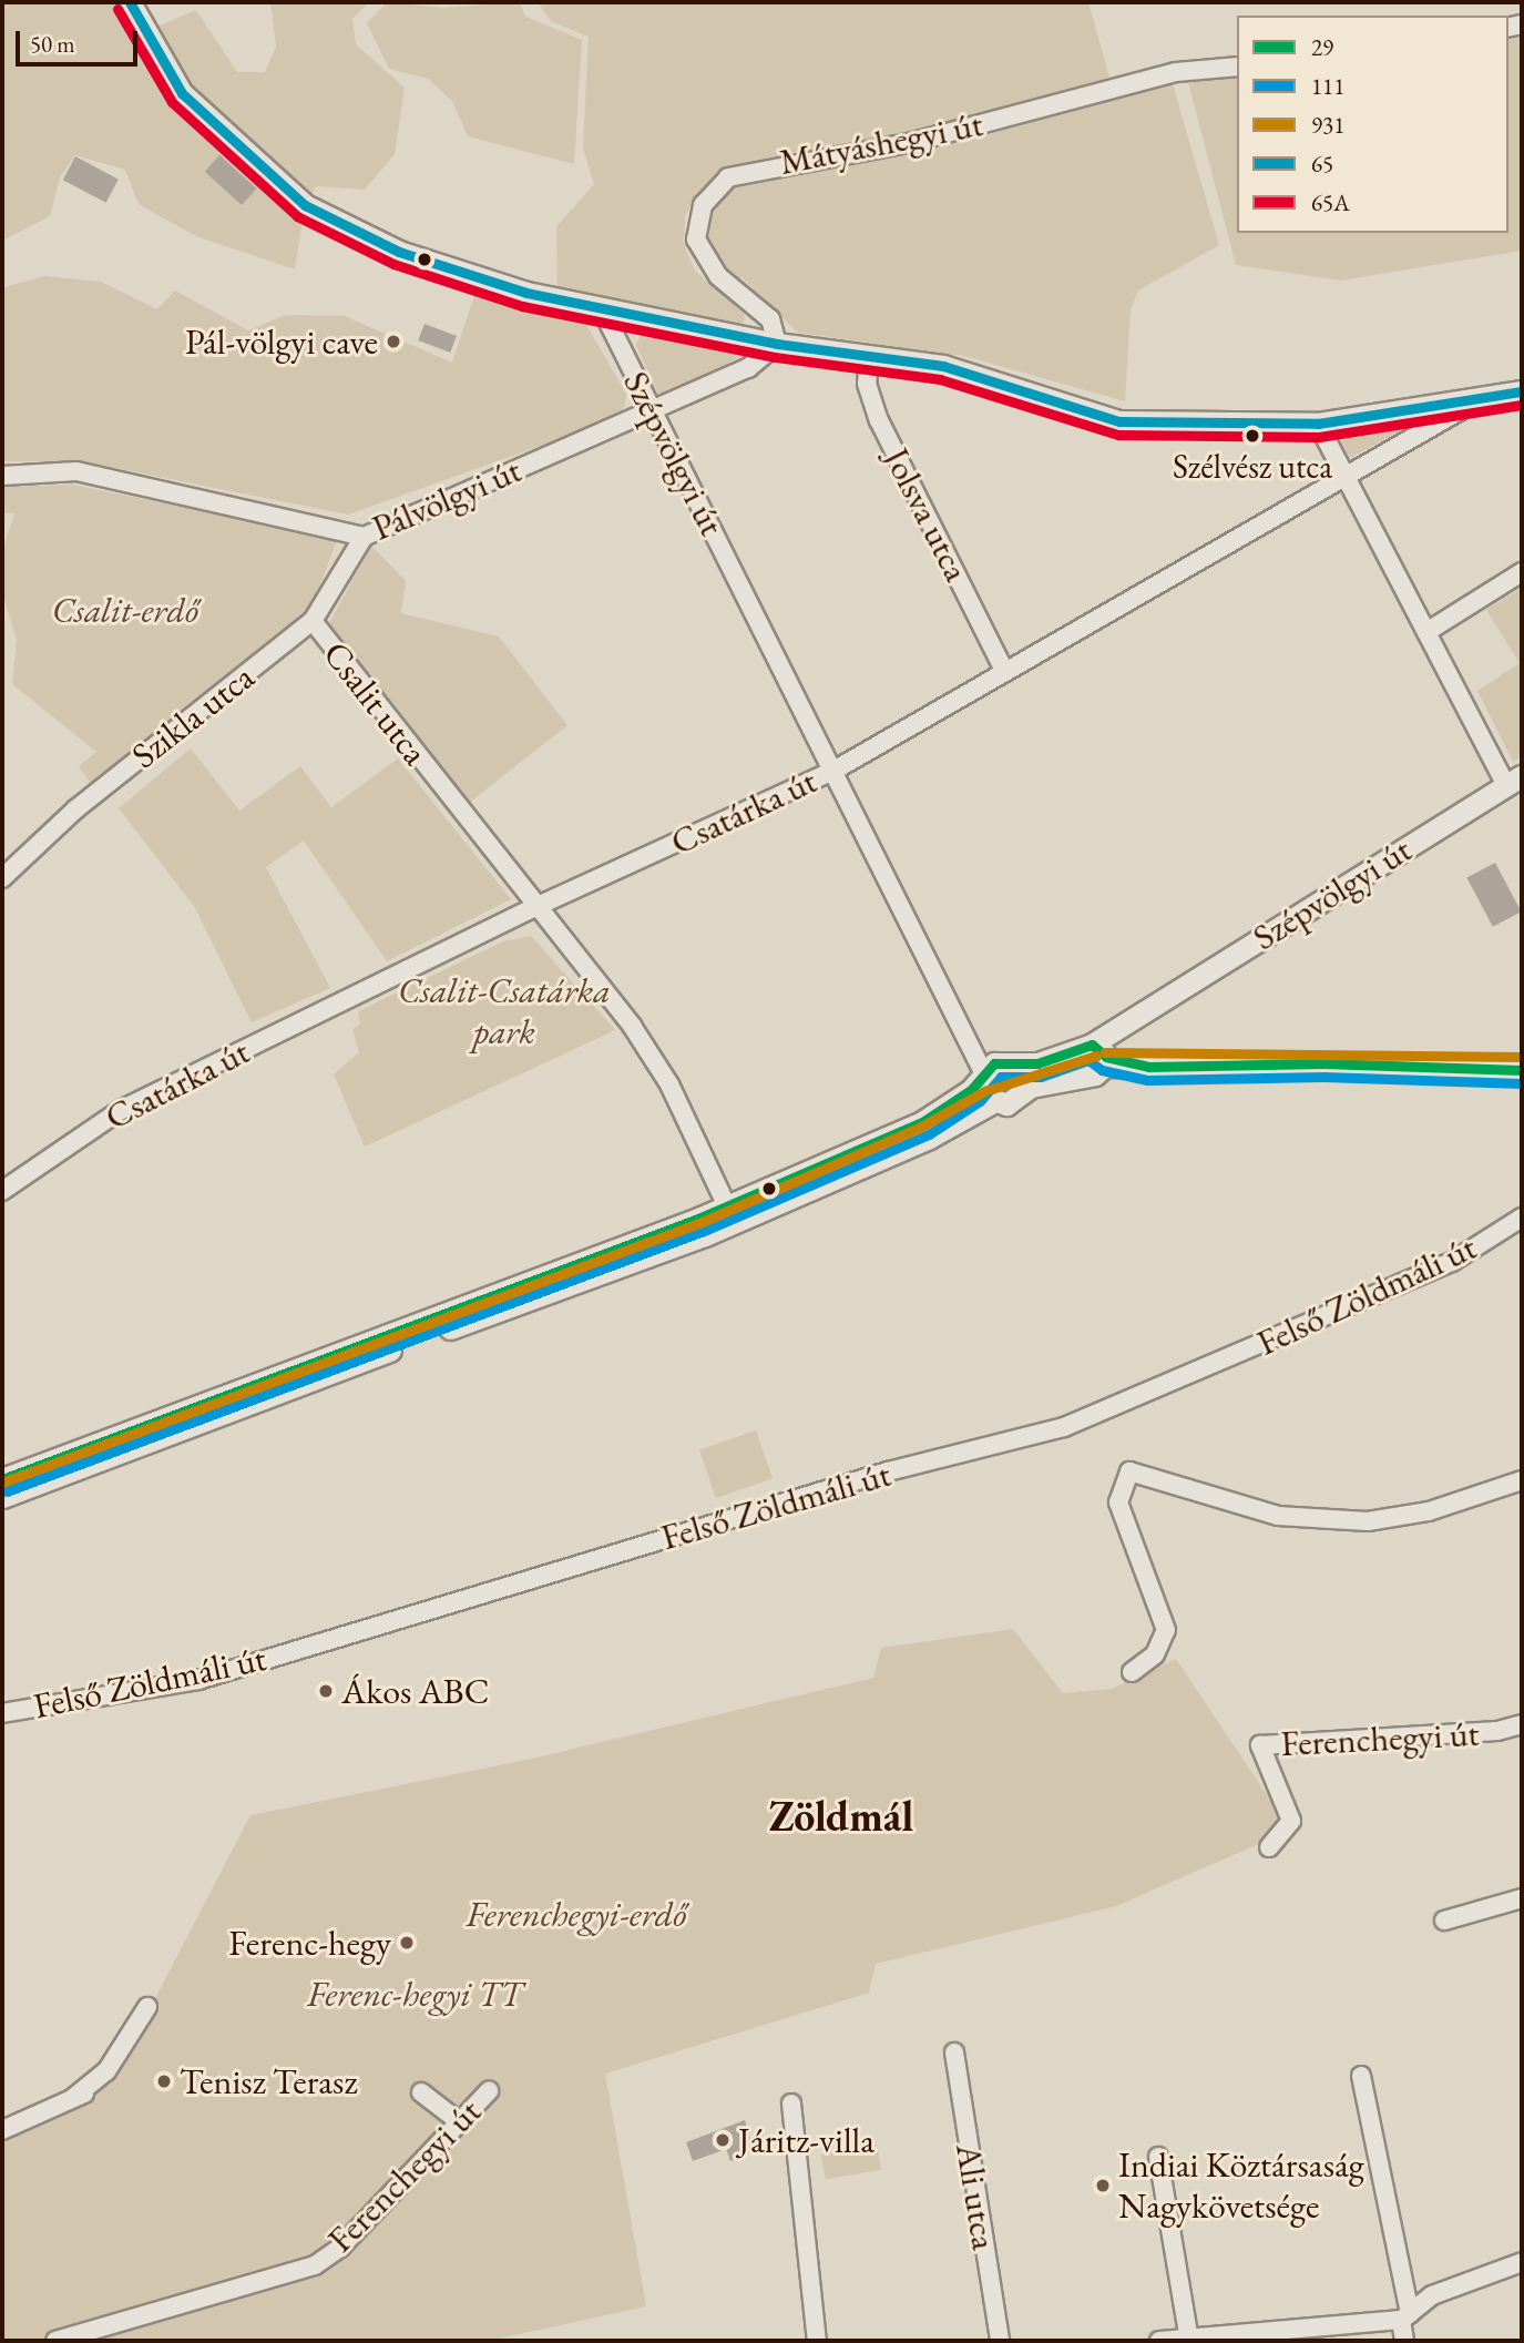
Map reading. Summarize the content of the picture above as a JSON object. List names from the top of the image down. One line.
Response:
{"streets":{"street":["Mátyáshegyi út","Szépvölgyi út","Pálvölgyi út","Jolsva utca","Csalit utca","Szikla utca","Csatárka út","Felső Zöldmáli út","Ferenchegyi út","Ali utca"]},"crossings":[["Mátyáshegyi út","Pálvölgyi út"],["Szépvölgyi út","Pálvölgyi út"],["Szépvölgyi út","Csatárka út"],["Pálvölgyi út","Szikla utca"],["Jolsva utca","Csatárka út"],["Csalit utca","Szikla utca"],["Csalit utca","Csatárka út"]],"districts":["Zöldmál"],"parks":["Csalit-erdő","Csalit-Csatárka park","Ferenchegyi-erdő","Ferenc-hegyi TT"],"places":["Pál-völgyi cave","Szélvész utca","Ákos ABC","Ferenc-hegy","Tenisz Terasz","Járitz-villa","Indiai Köztársaság Nagykövetsége"],"lines":["transit line 65","transit line 65A","transit line 29","transit line 931","transit line 111"],"legend":["29","111","931","65","65A"],"scale_bar":"50 m"}
